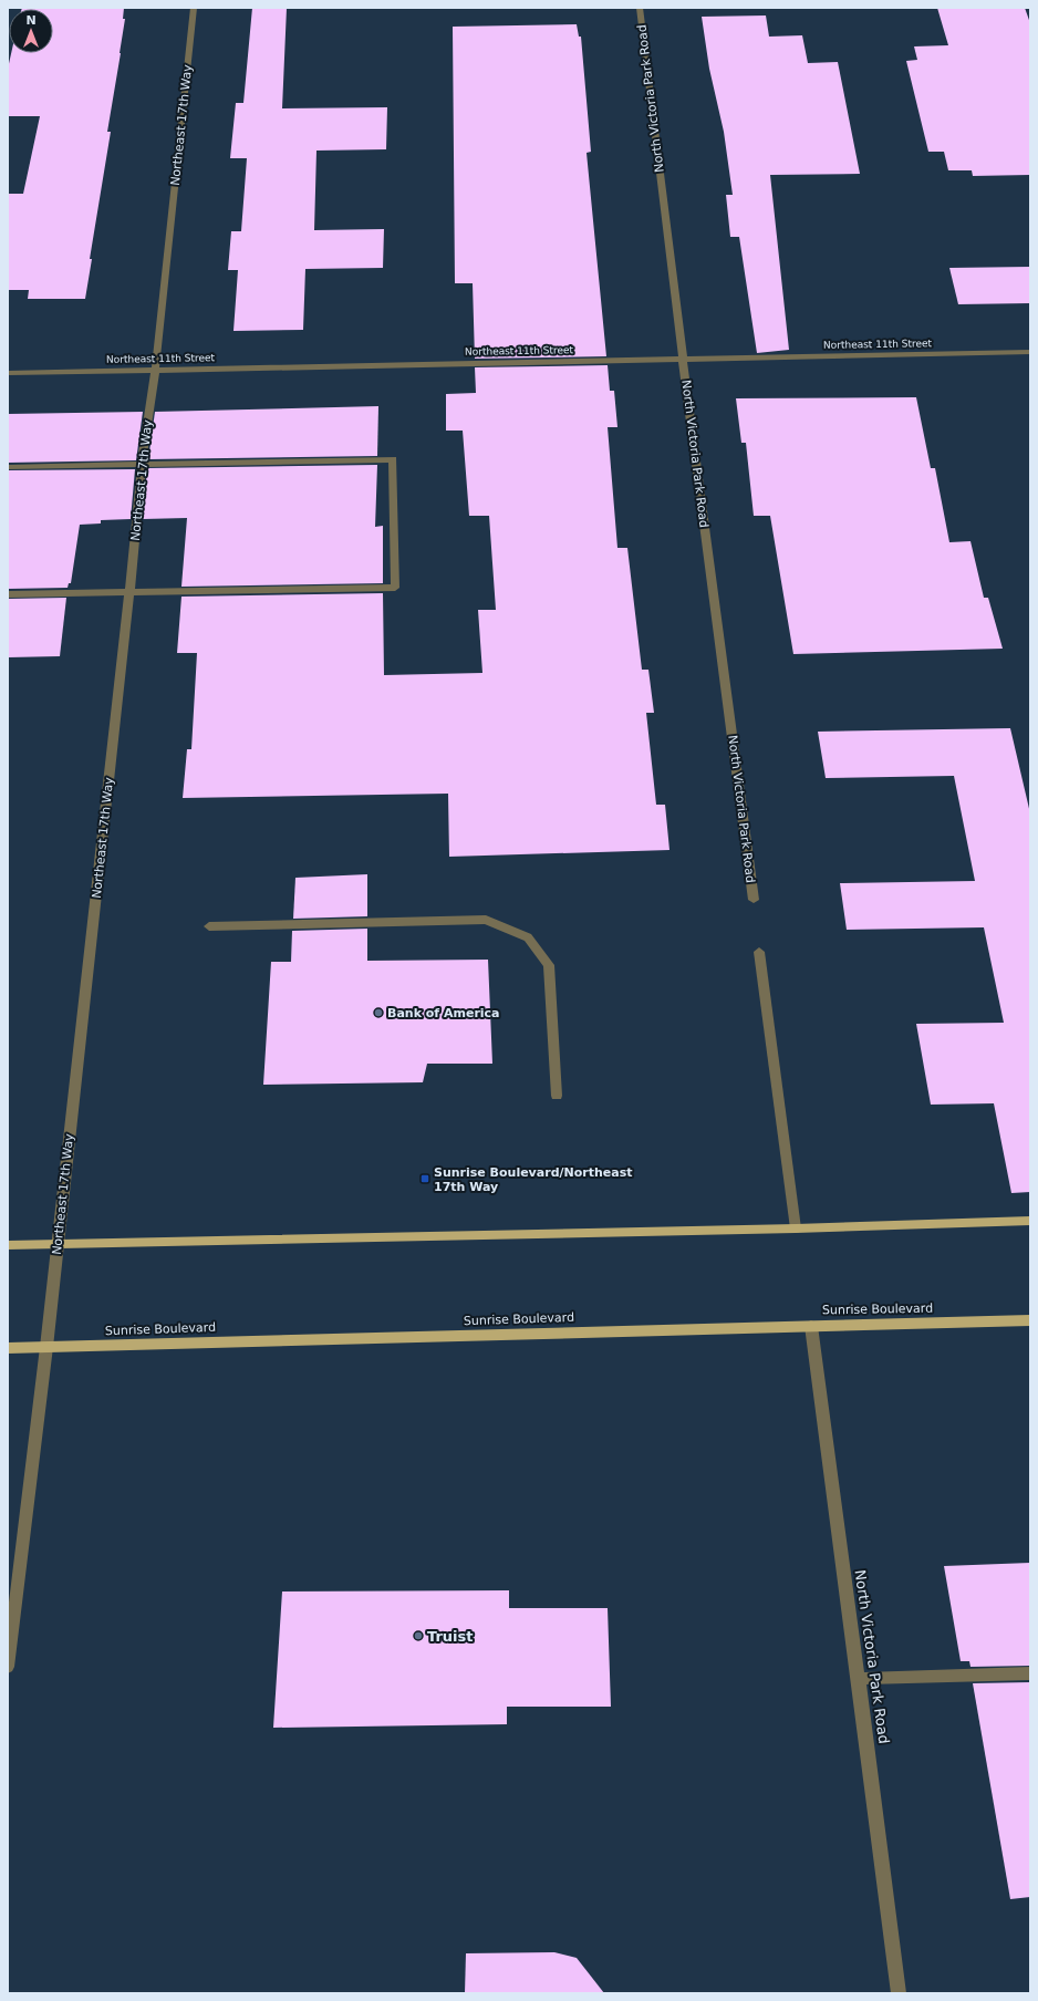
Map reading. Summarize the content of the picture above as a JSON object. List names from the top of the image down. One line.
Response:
{"streets":{"main road":["Sunrise Boulevard"],"street":["North Victoria Park Road","Northeast 17th Way","Northeast 11th Street"]},"crossings":[["North Victoria Park Road","Northeast 11th Street"],["North Victoria Park Road","Sunrise Boulevard"],["Northeast 17th Way","Northeast 11th Street"],["Northeast 17th Way","Sunrise Boulevard"]],"places":{"other":["Bank of America","Truist"],"transit":["Sunrise Boulevard/Northeast 17th Way"]},"north":"top"}
